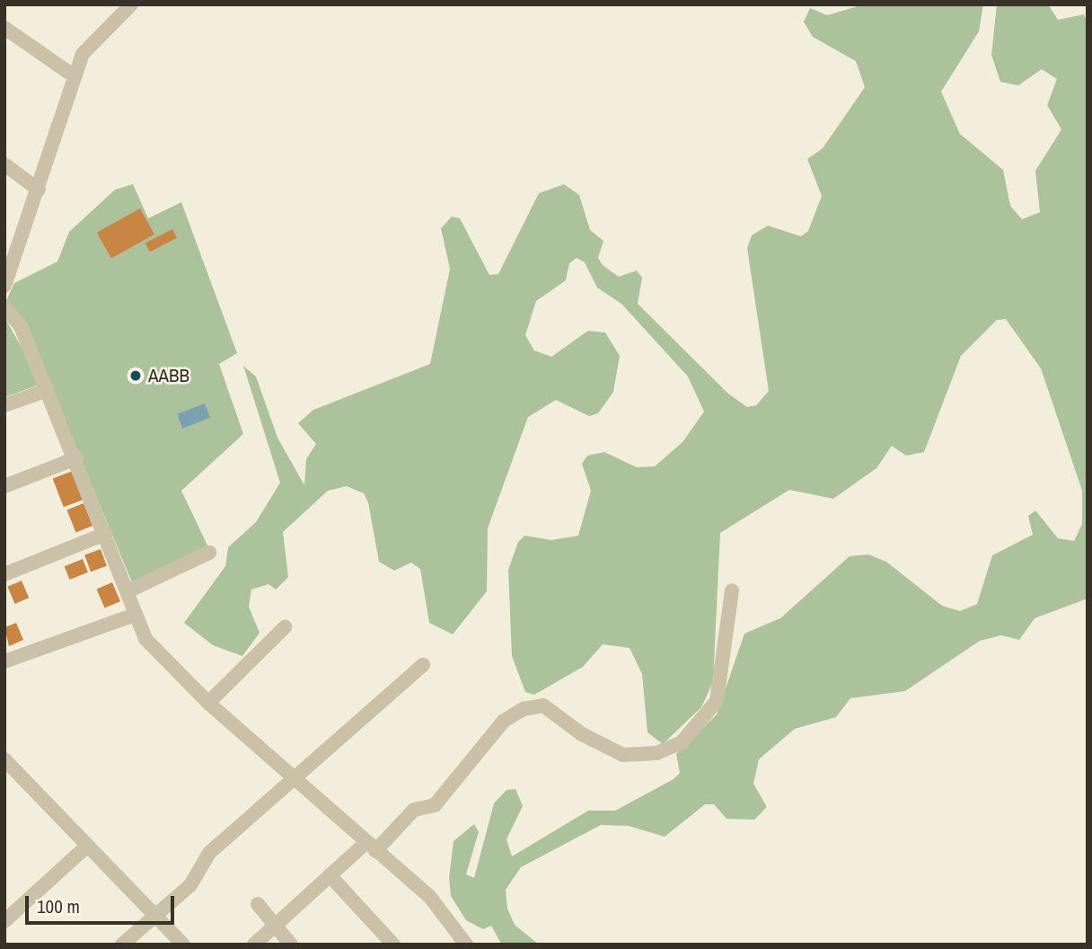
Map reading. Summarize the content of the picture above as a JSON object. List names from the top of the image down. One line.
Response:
{"places":["AABB"],"scale_bar":"100 m"}
